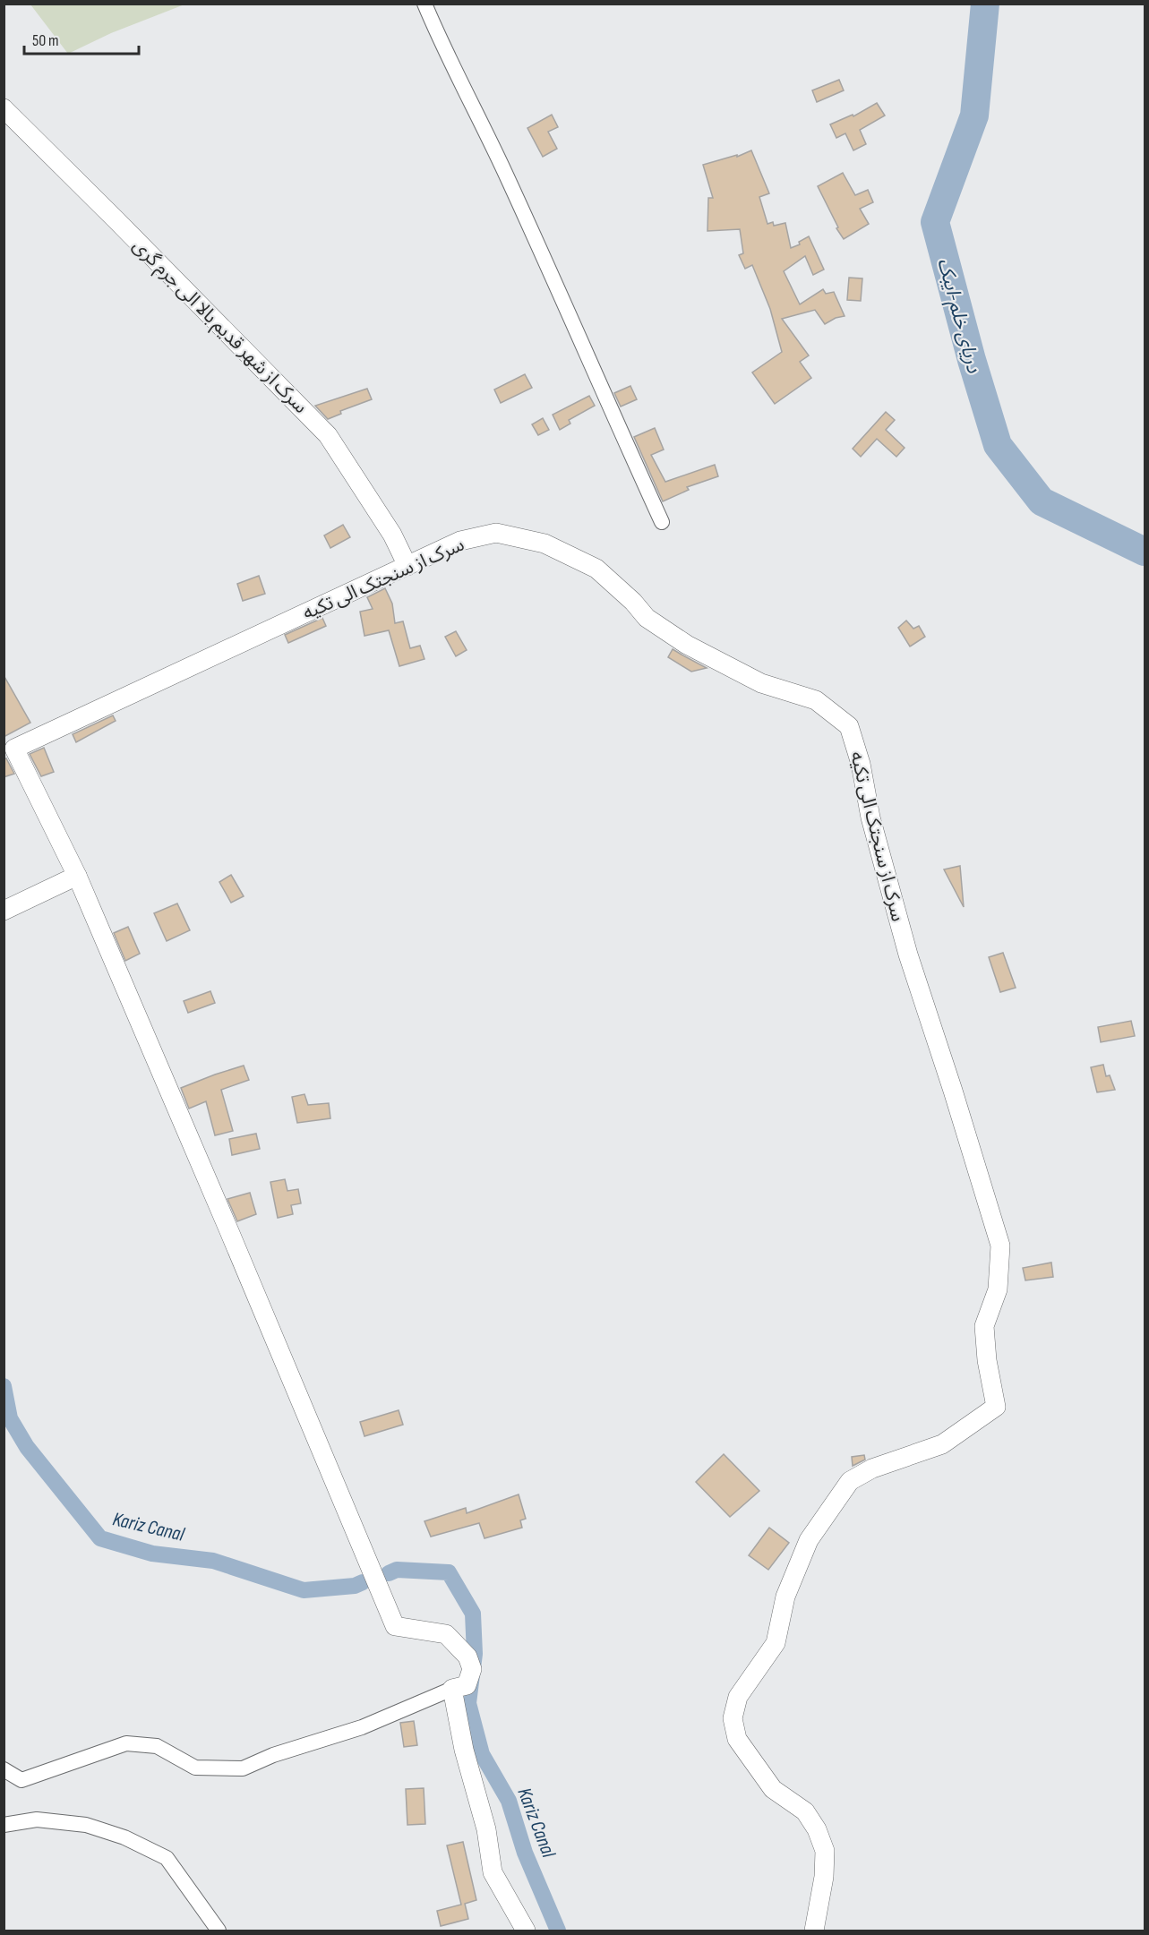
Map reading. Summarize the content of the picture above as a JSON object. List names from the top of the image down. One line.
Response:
{"streets":{"street":["سرک از شهر قدیم بالا الی جرم گری","سرک از سنجتک الی تکیه"]},"crossings":[["سرک از شهر قدیم بالا الی جرم گری","سرک از سنجتک الی تکیه"]],"water":["دریای خلم-ایبک","Kariz Canal"],"scale_bar":"50 m"}
